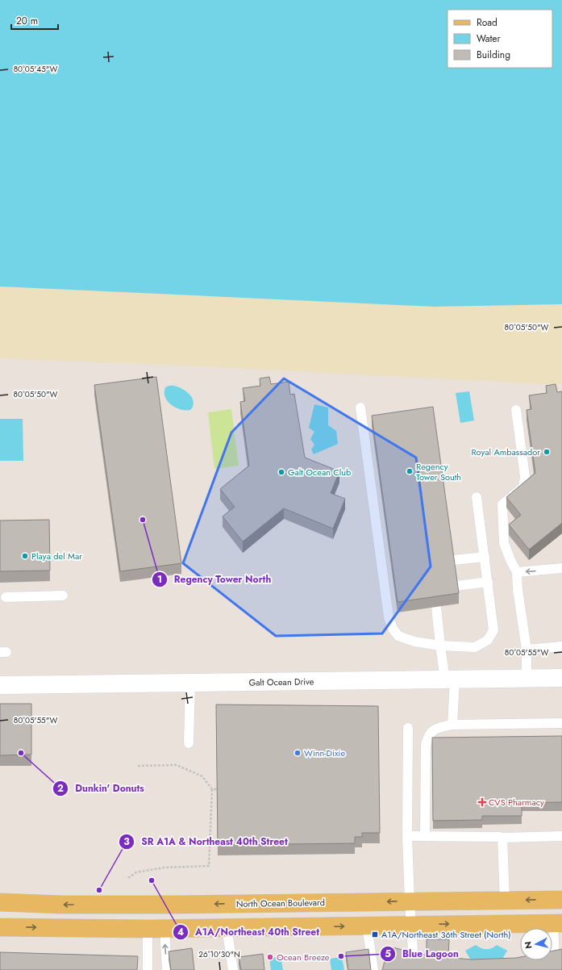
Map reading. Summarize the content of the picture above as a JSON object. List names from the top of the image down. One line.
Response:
{"streets":{"main road":["North Ocean Boulevard"],"street":["Galt Ocean Drive"]},"places":{"other":["Royal Ambassador","Regency Tower South","Galt Ocean Club","Regency Tower North","Playa del Mar","Dunkin' Donuts","Winn-Dixie","A1A/Northeast 40th Street","SR A1A & Northeast 40th Street","Blue Lagoon","Ocean Breeze"],"health":["CVS Pharmacy"],"transit":["A1A/Northeast 36th Street (North)"]},"legend":["Road","Water","Building"],"scale_bar":"20 m","north":"left","coordinates":["80°05'45\"W","80°05'50\"W","80°05'55\"W","26°10'30\"N"]}
